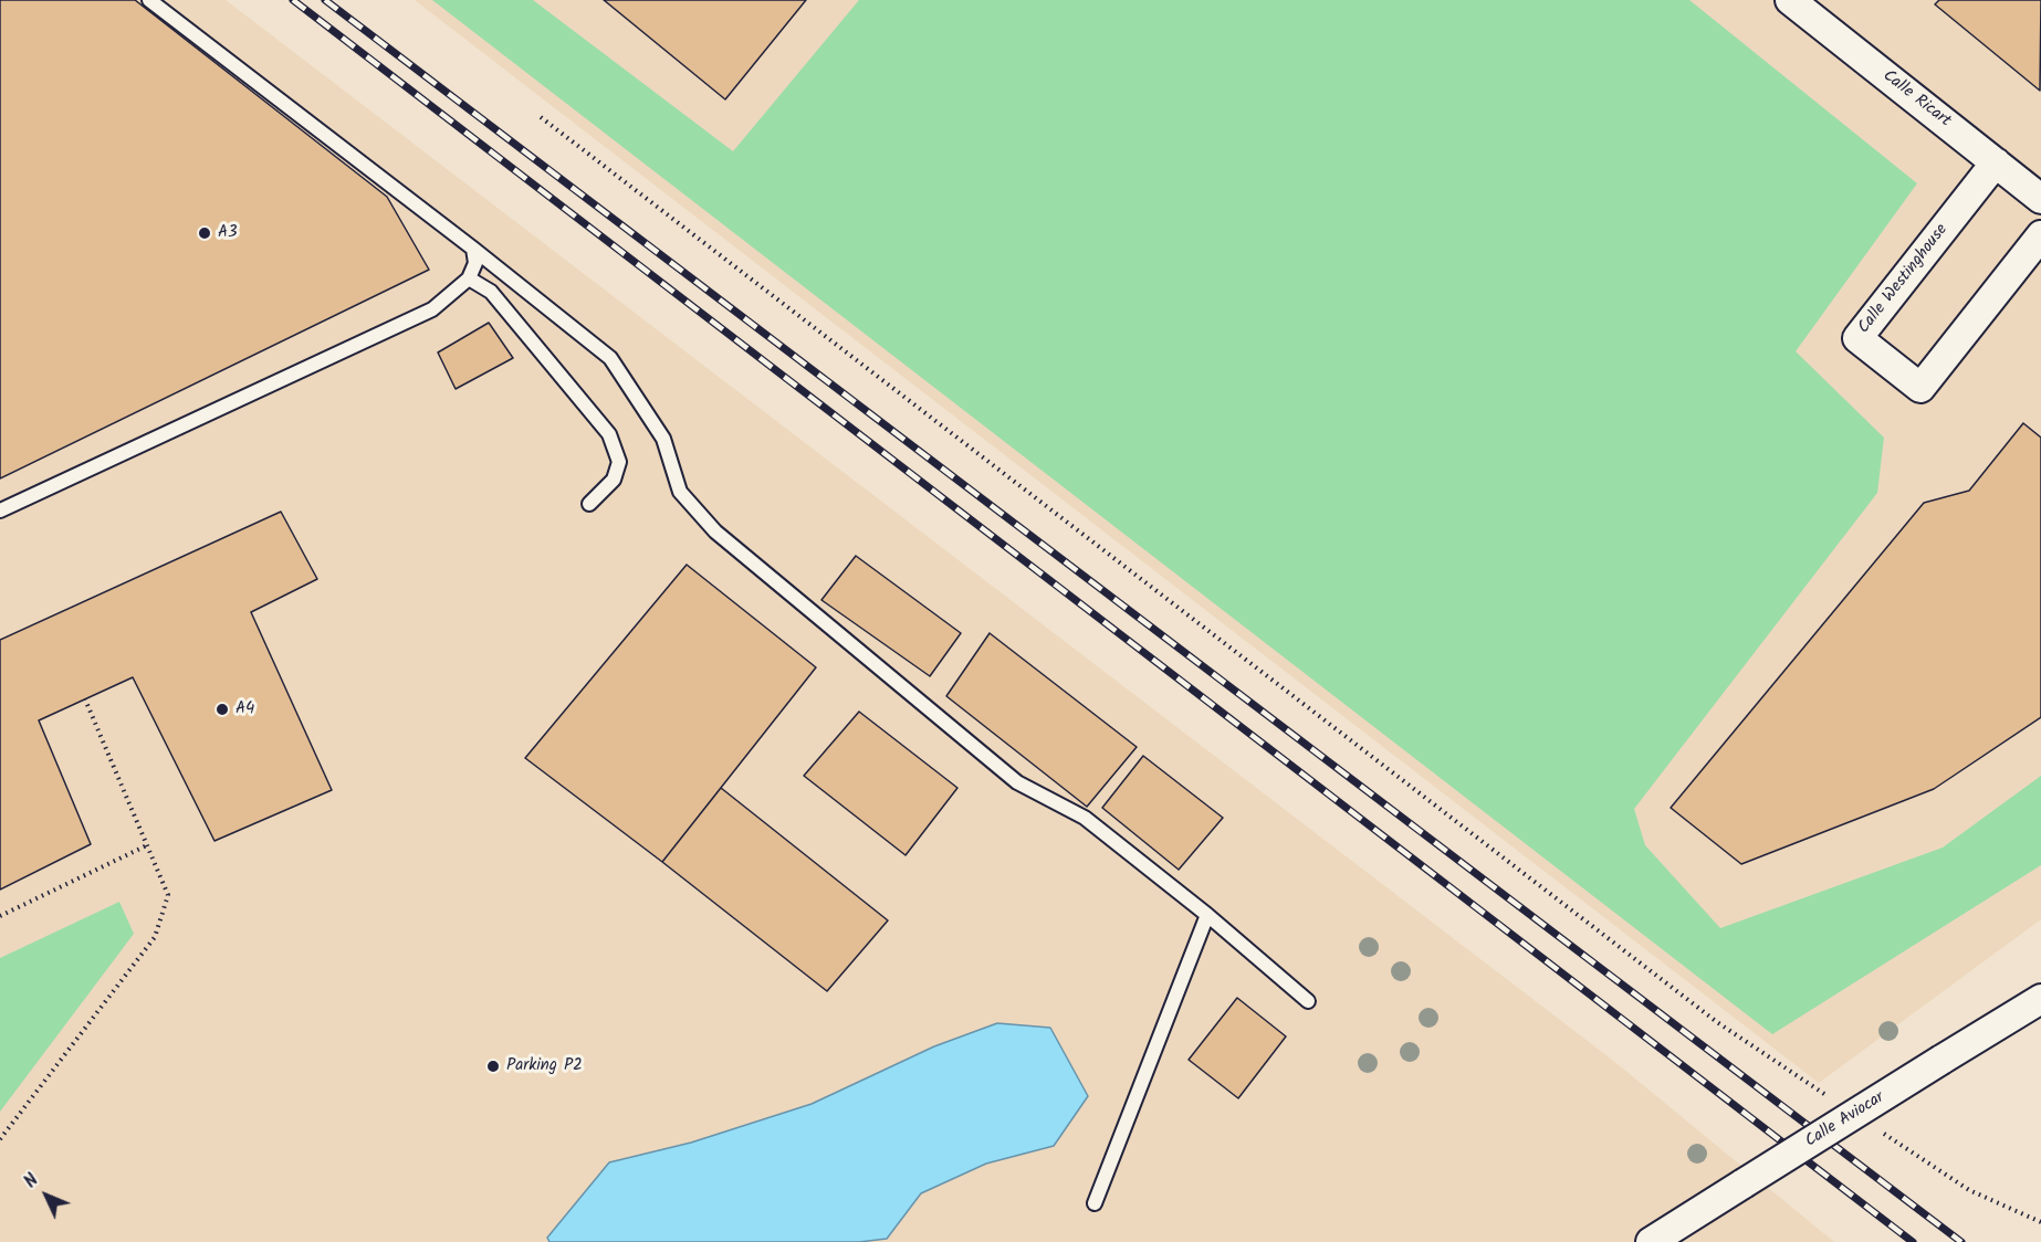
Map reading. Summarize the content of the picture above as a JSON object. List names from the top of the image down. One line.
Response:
{"streets":{"street":["Calle Ricart","Calle Westinghouse","Calle Aviocar"]},"crossings":[["Calle Ricart","Calle Westinghouse"]],"places":["A3","A4","Parking P2"],"north":"top left"}
